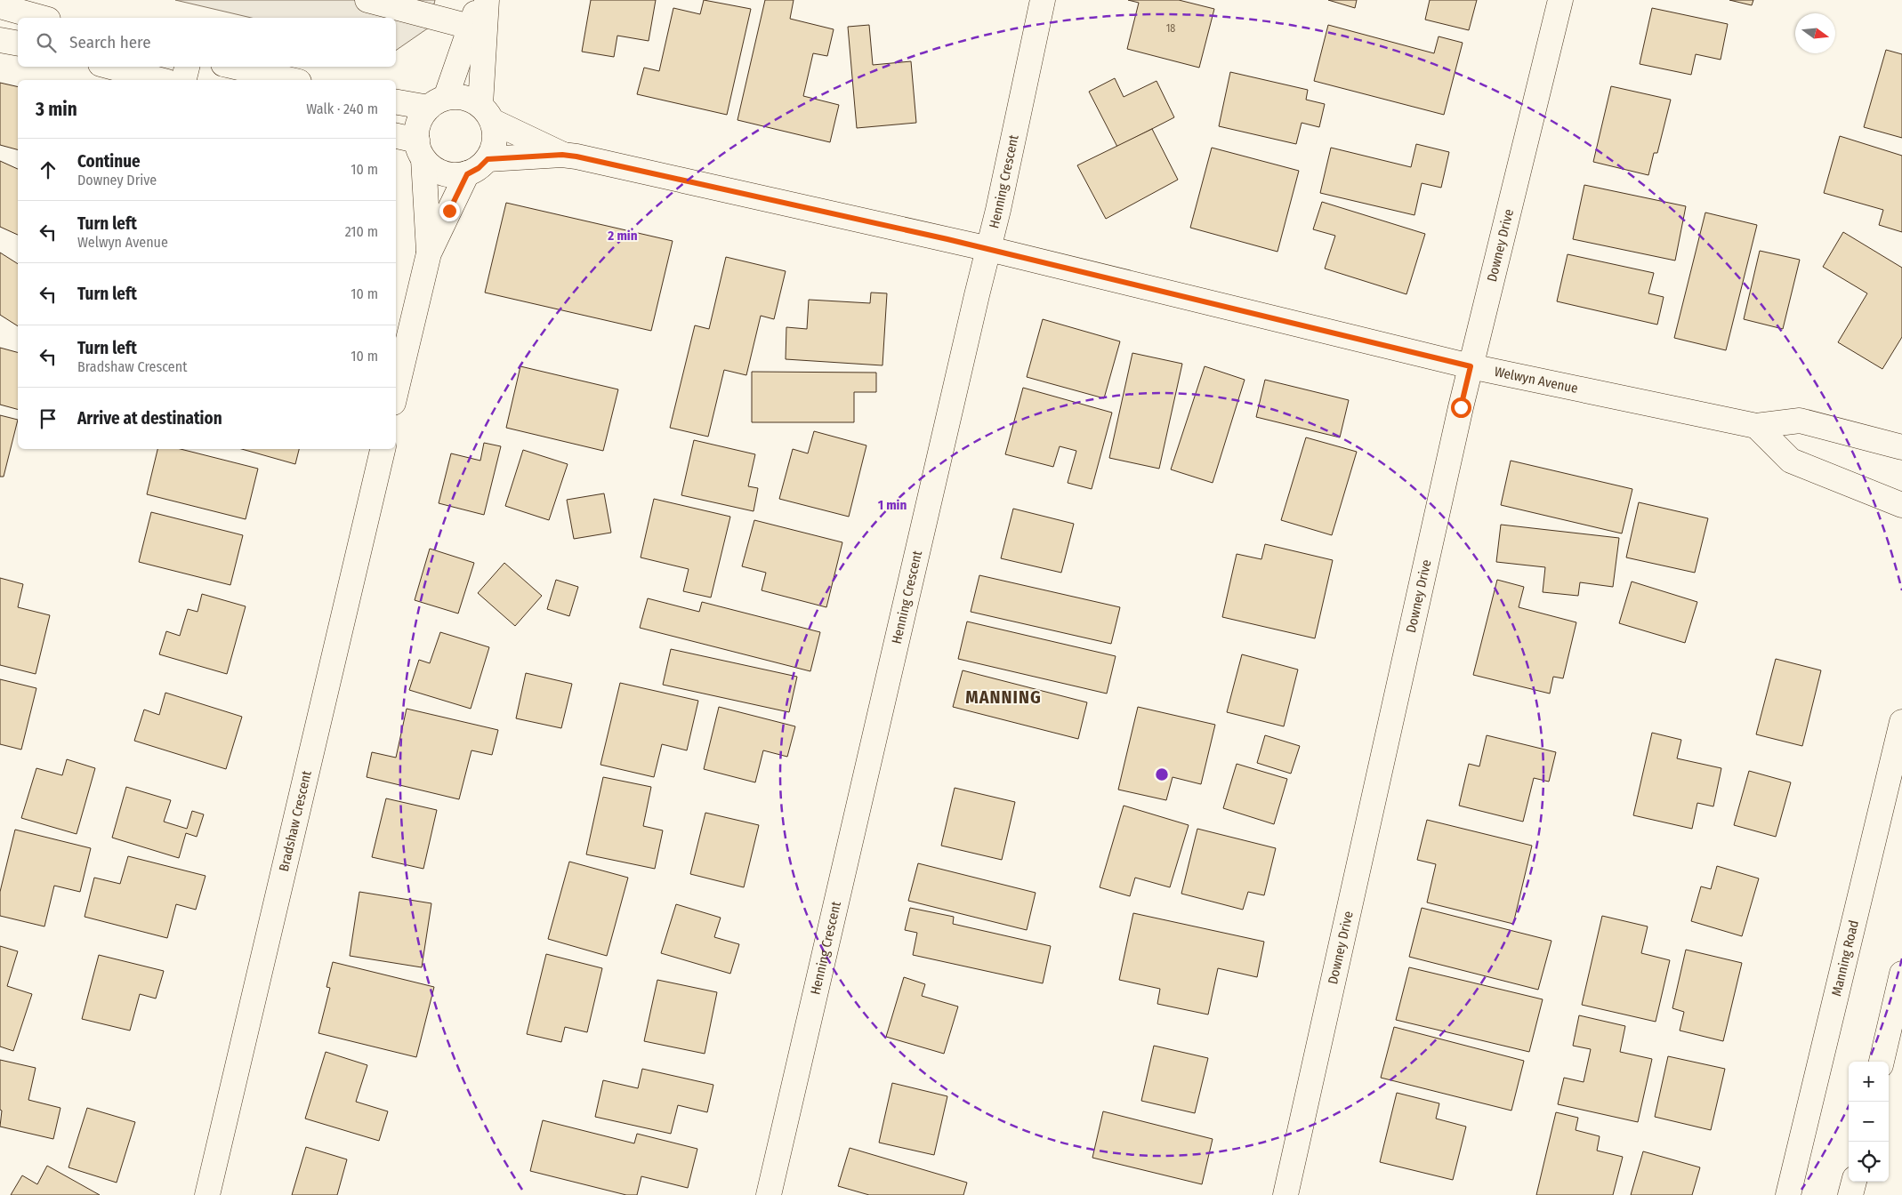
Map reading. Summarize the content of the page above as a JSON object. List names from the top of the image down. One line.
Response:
{"streets":{"street":["Henning Crescent","Downey Drive","Welwyn Avenue","Bradshaw Crescent","Manning Road"]},"crossings":[["Henning Crescent","Welwyn Avenue"],["Downey Drive","Welwyn Avenue"]],"districts":["MANNING"],"house_numbers":["18"],"north":"right","page":{"search":"Search here","heading":["3 min","Walk · 240 m"],"list":[["Continue","Downey Drive","10 m"],["Turn left","Welwyn Avenue","210 m"],["Turn left","10 m"],["Turn left","Bradshaw Crescent","10 m"],"Arrive at destination"],"map_buttons":["+","−"]},"rings":["2 min","1 min"]}
